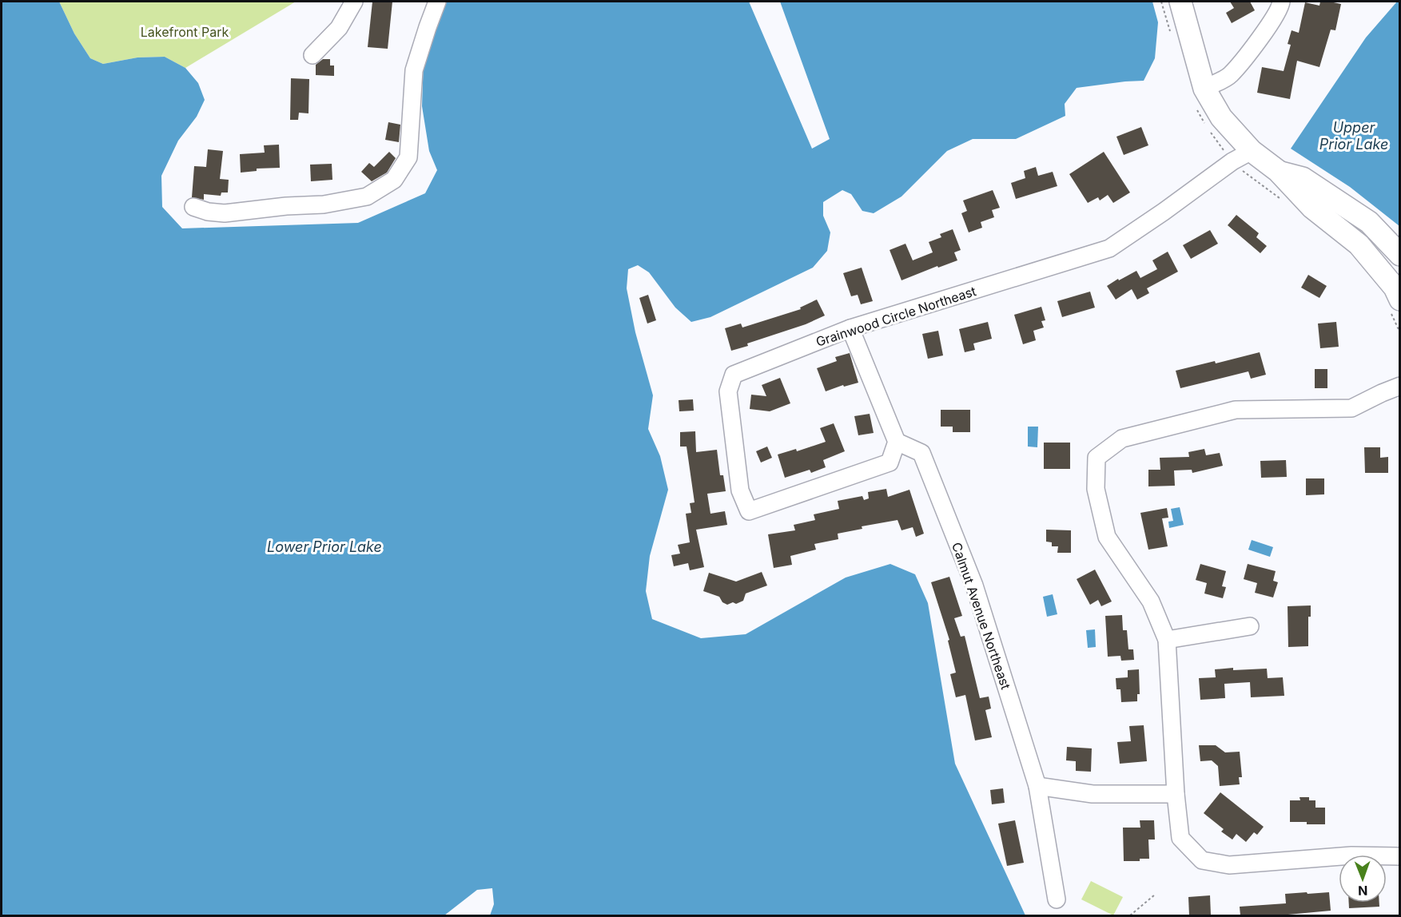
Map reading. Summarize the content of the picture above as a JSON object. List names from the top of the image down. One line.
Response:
{"streets":{"street":["Grainwood Circle Northeast","Calmut Avenue Northeast"]},"crossings":[["Grainwood Circle Northeast","Calmut Avenue Northeast"]],"water":["Upper Prior Lake","Lower Prior Lake"],"parks":["Lakefront Park"],"north":"bottom"}
